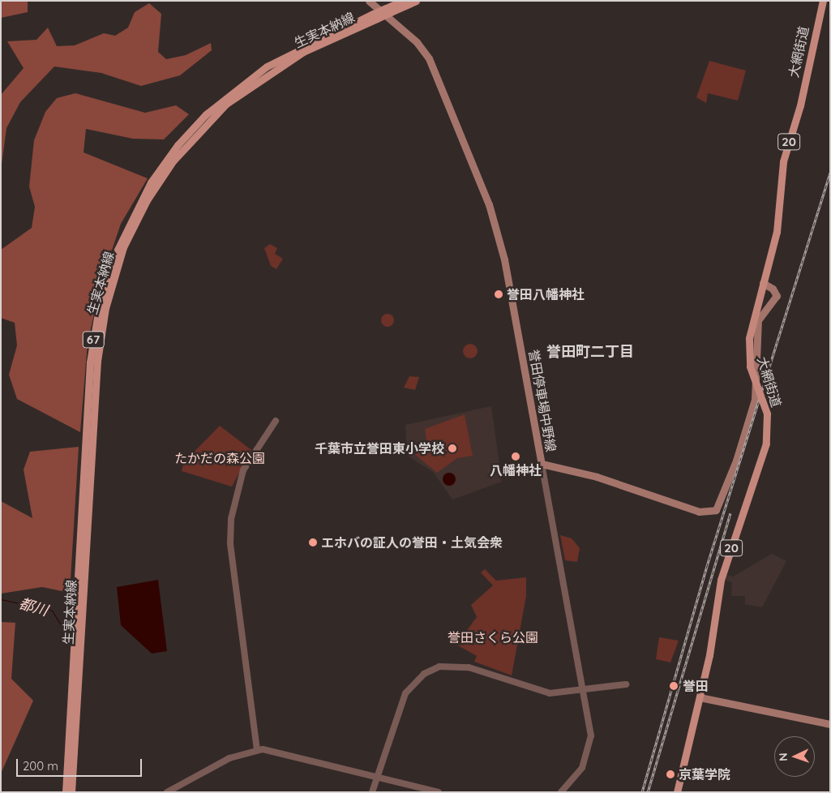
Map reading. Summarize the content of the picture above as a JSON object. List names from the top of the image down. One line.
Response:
{"streets":{"main road":["生実本納線","大網街道","20","67","誉田停車場中野線"]},"crossings":[["大網街道","誉田停車場中野線"]],"districts":["誉田町二丁目"],"water":["都川"],"parks":["たかだの森公園","誉田さくら公園"],"places":["誉田八幡神社","千葉市立誉田東小学校","八幡神社","エホバの証人の誉田・土気会衆","誉田","京葉学院"],"scale_bar":"200 m","north":"left"}
